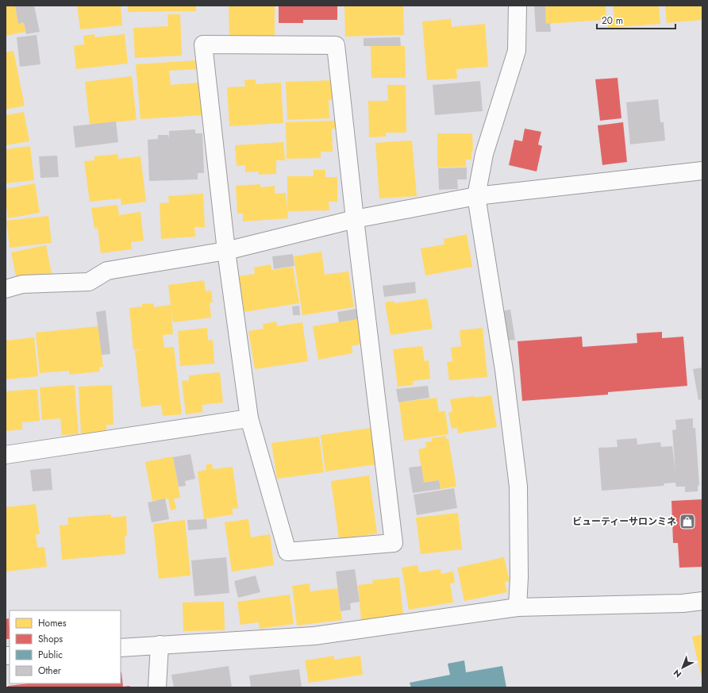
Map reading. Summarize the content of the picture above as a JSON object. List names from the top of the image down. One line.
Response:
{"places":{"shop":["ビューティーサロンミネ"]},"legend":["Homes","Shops","Public","Other"],"scale_bar":"20 m","north":"bottom left"}
